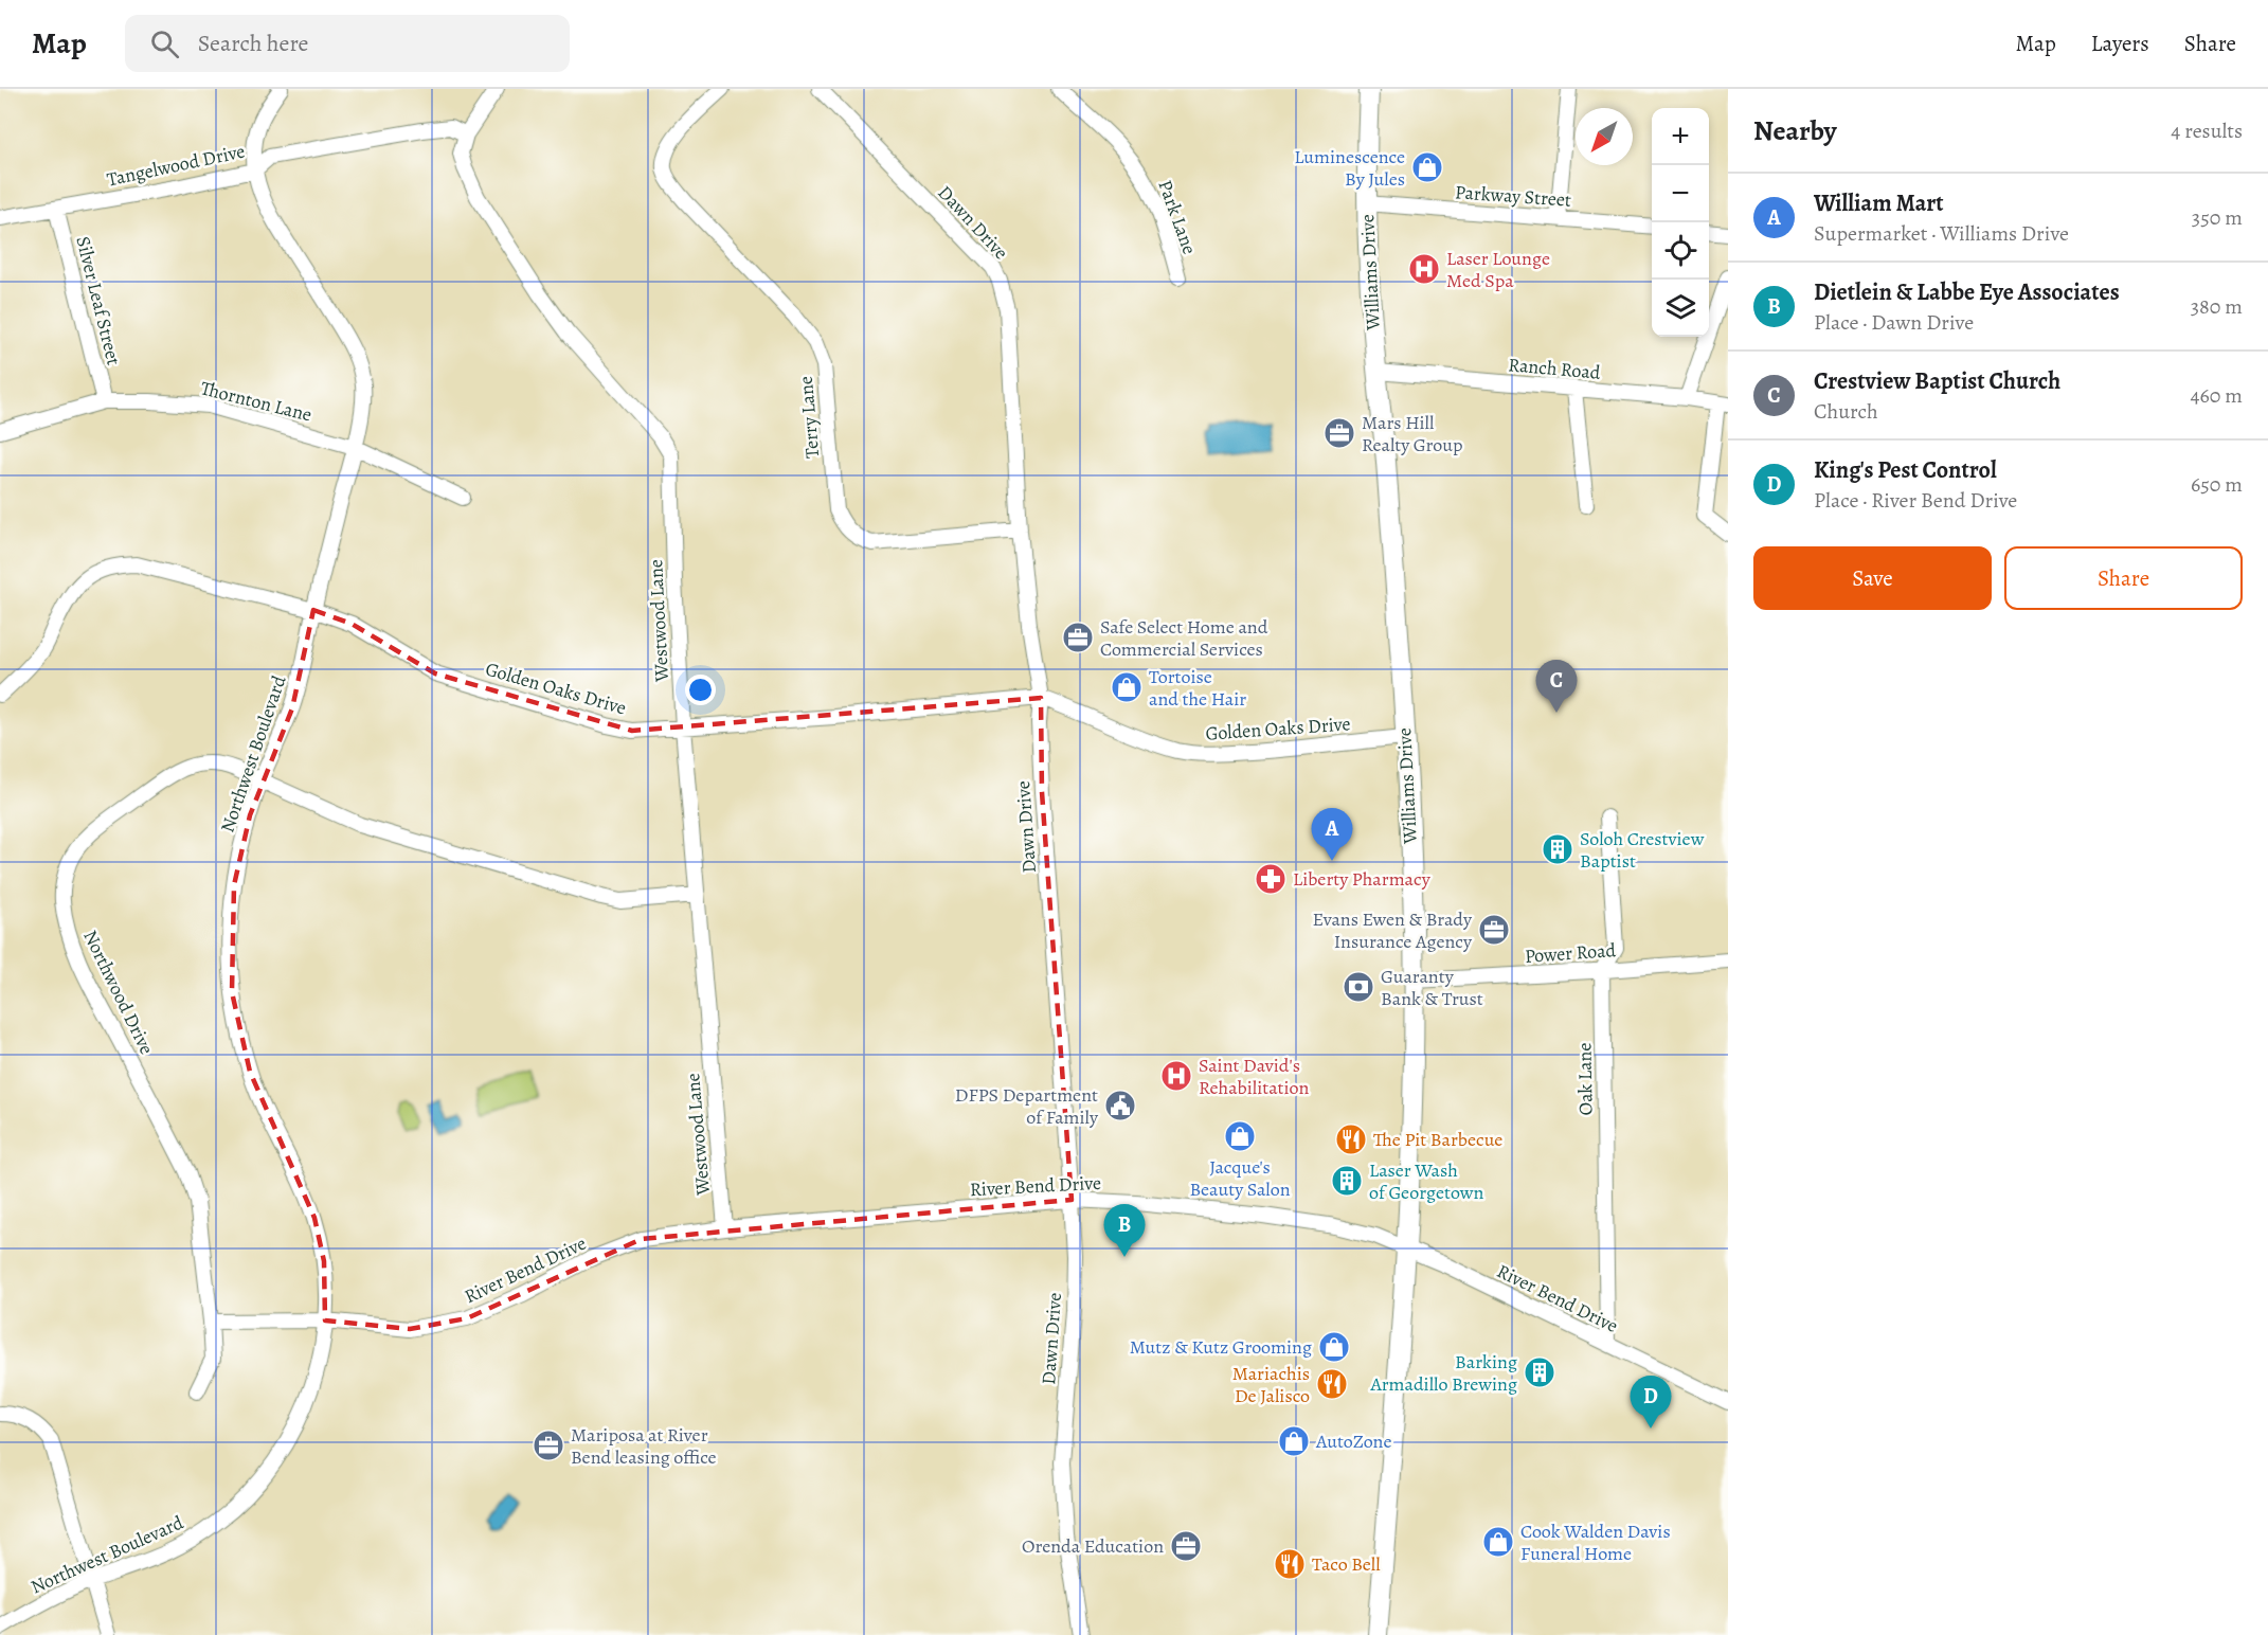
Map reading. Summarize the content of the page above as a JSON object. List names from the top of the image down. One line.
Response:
{"streets":{"main road":["Williams Drive"],"street":["Tangelwood Drive","Parkway Street","Park Lane","Dawn Drive","Silver Leaf Street","Ranch Road","Thornton Lane","Terry Lane","Westwood Lane","Golden Oaks Drive","Northwest Boulevard","Power Road","Northwood Drive","Oak Lane","River Bend Drive"]},"crossings":[["Tangelwood Drive","Silver Leaf Street"],["Tangelwood Drive","Westwood Lane"],["Tangelwood Drive","Northwest Boulevard"],["Parkway Street","Williams Drive"],["Dawn Drive","Terry Lane"],["Dawn Drive","Golden Oaks Drive"],["Dawn Drive","River Bend Drive"],["Williams Drive","Ranch Road"],["Williams Drive","Golden Oaks Drive"],["Williams Drive","Power Road"],["Williams Drive","River Bend Drive"],["Silver Leaf Street","Thornton Lane"],["Thornton Lane","Northwest Boulevard"],["Westwood Lane","Golden Oaks Drive"],["Westwood Lane","Northwood Drive"],["Westwood Lane","River Bend Drive"],["Golden Oaks Drive","Northwest Boulevard"],["Northwest Boulevard","Northwood Drive"],["Northwest Boulevard","River Bend Drive"],["Power Road","Oak Lane"],["Northwood Drive","River Bend Drive"],["Oak Lane","River Bend Drive"]],"places":{"shop":["Luminescence By Jules","Tortoise and the Hair","Jacque's Beauty Salon","Mutz & Kutz Grooming","AutoZone","Cook Walden Davis Funeral Home"],"hospital":["Laser Lounge Med Spa","Saint David's Rehabilitation"],"office":["Mars Hill Realty Group","Safe Select Home and Commercial Services","Evans Ewen & Brady Insurance Agency","Mariposa at River Bend leasing office","Orenda Education"],"building":["Soloh Crestview Baptist","Laser Wash of Georgetown","Barking Armadillo Brewing"],"pharmacy":["Liberty Pharmacy"],"bank":["Guaranty Bank & Trust"],"public building":["DFPS Department of Family"],"restaurant":["The Pit Barbecue","Mariachis De Jalisco","Taco Bell"]},"north":"bottom left","page":{"header":"Map","search":"Search here","nav":["Map","Layers","Share"],"heading":["Nearby","4 results"],"map_buttons":["+","−"],"list":[{"mark":"A","name":"William Mart","note":"Supermarket · Williams Drive","value":"350 m"},{"mark":"B","name":"Dietlein & Labbe Eye Associates","note":"Place · Dawn Drive","value":"380 m"},{"mark":"C","name":"Crestview Baptist Church","note":"Church","value":"460 m"},{"mark":"D","name":"King's Pest Control","note":"Place · River Bend Drive","value":"650 m"}],"buttons":["Save","Share"],"pins":["C","A","B","D"]}}
